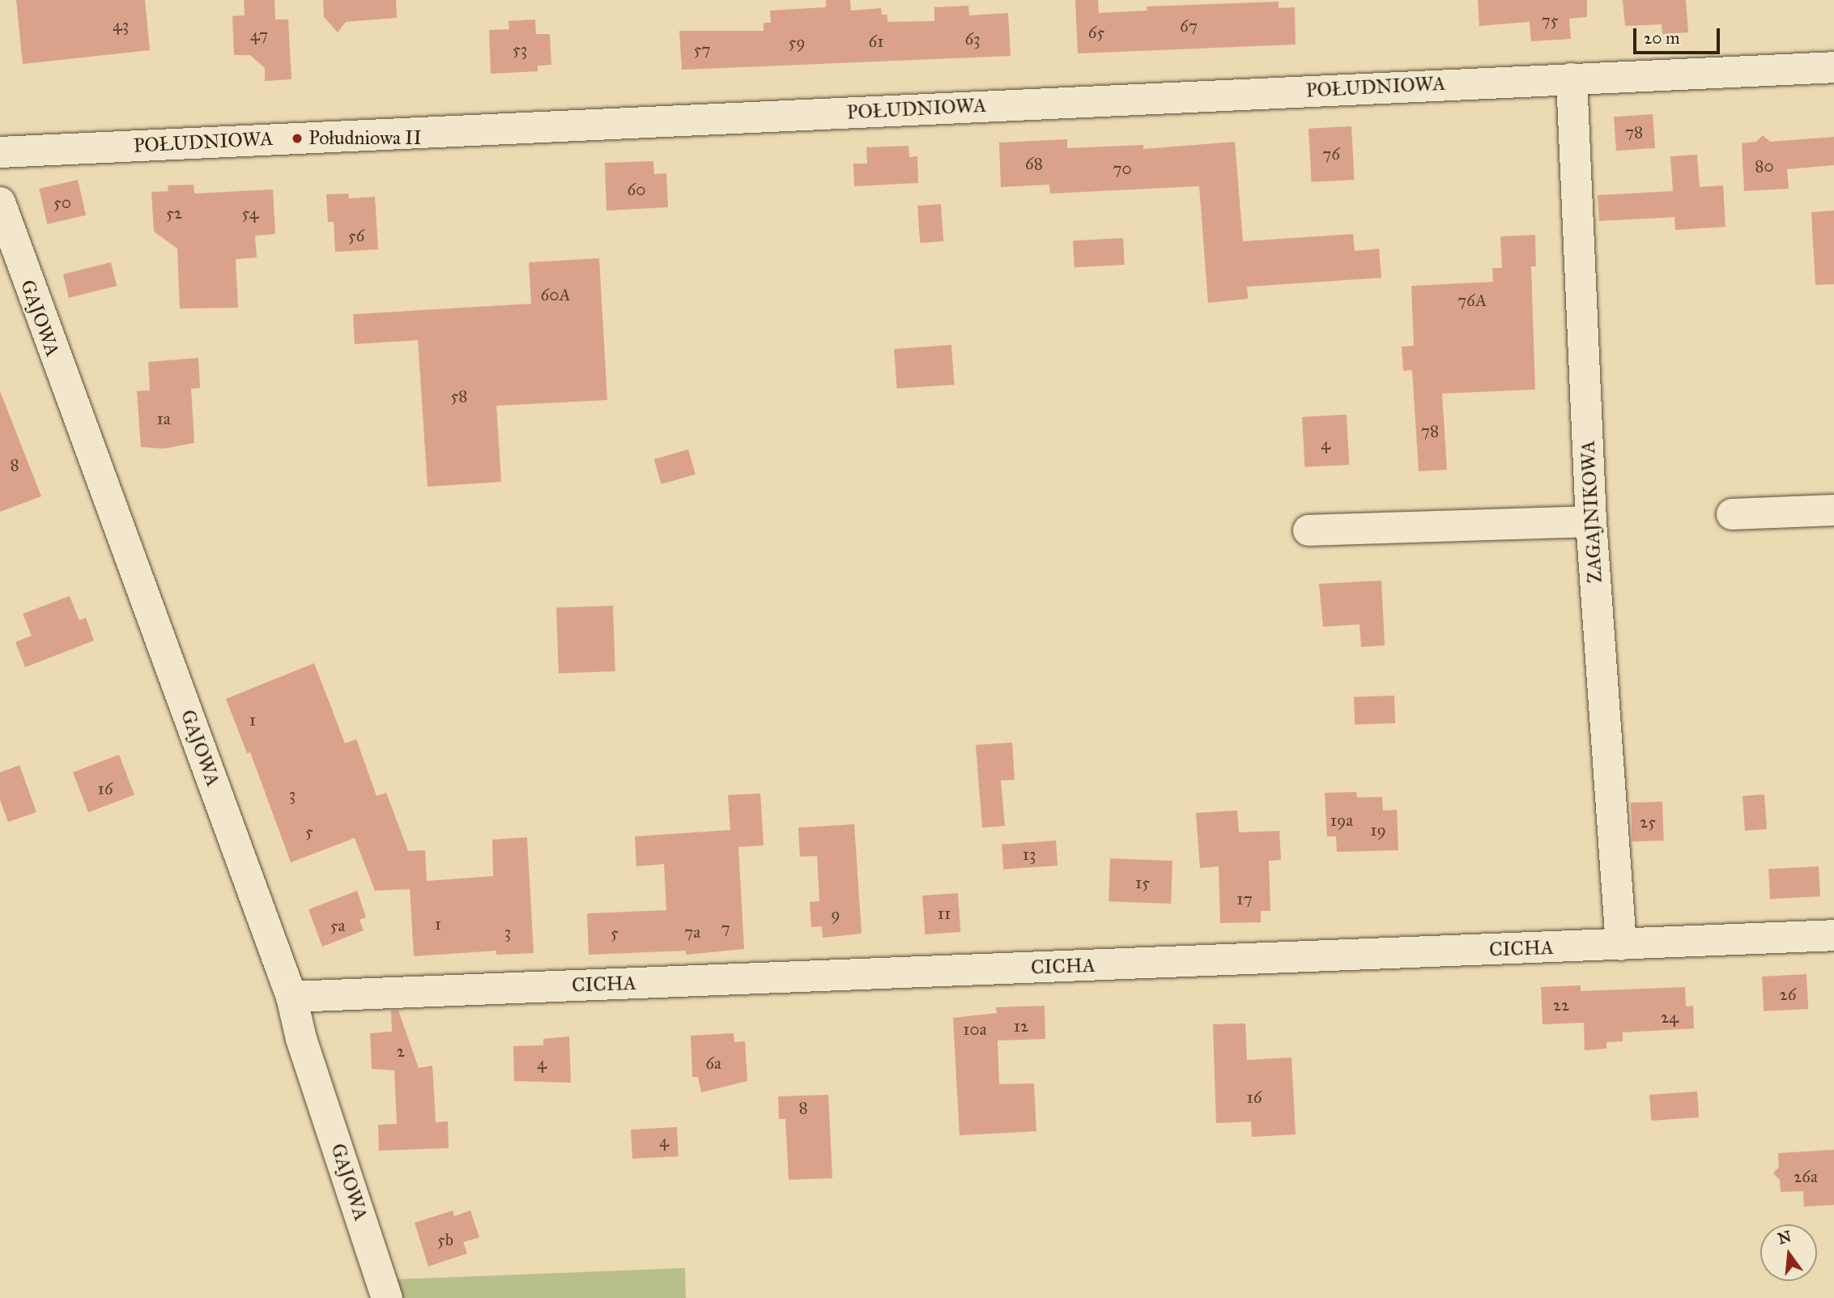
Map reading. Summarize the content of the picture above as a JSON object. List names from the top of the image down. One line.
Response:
{"streets":{"street":["POŁUDNIOWA","GAJOWA","ZAGAJNIKOWA","CICHA"]},"crossings":[["POŁUDNIOWA","ZAGAJNIKOWA"],["GAJOWA","CICHA"],["ZAGAJNIKOWA","CICHA"]],"places":["Południowa II"],"house_numbers":["75","43","67","65","47","63","61","59","53","57","78","76","68","80","70","60","50","52","54","56","60A","76A","58","1a","78","4","8","1","16","3","19a","25","19","5","13","15","17","11","9","1","5a","7","3","7a","5","26","22","24","12","10a","2","4","6a","16","8","4","26a","5b"],"scale_bar":"20 m","north":"top"}
